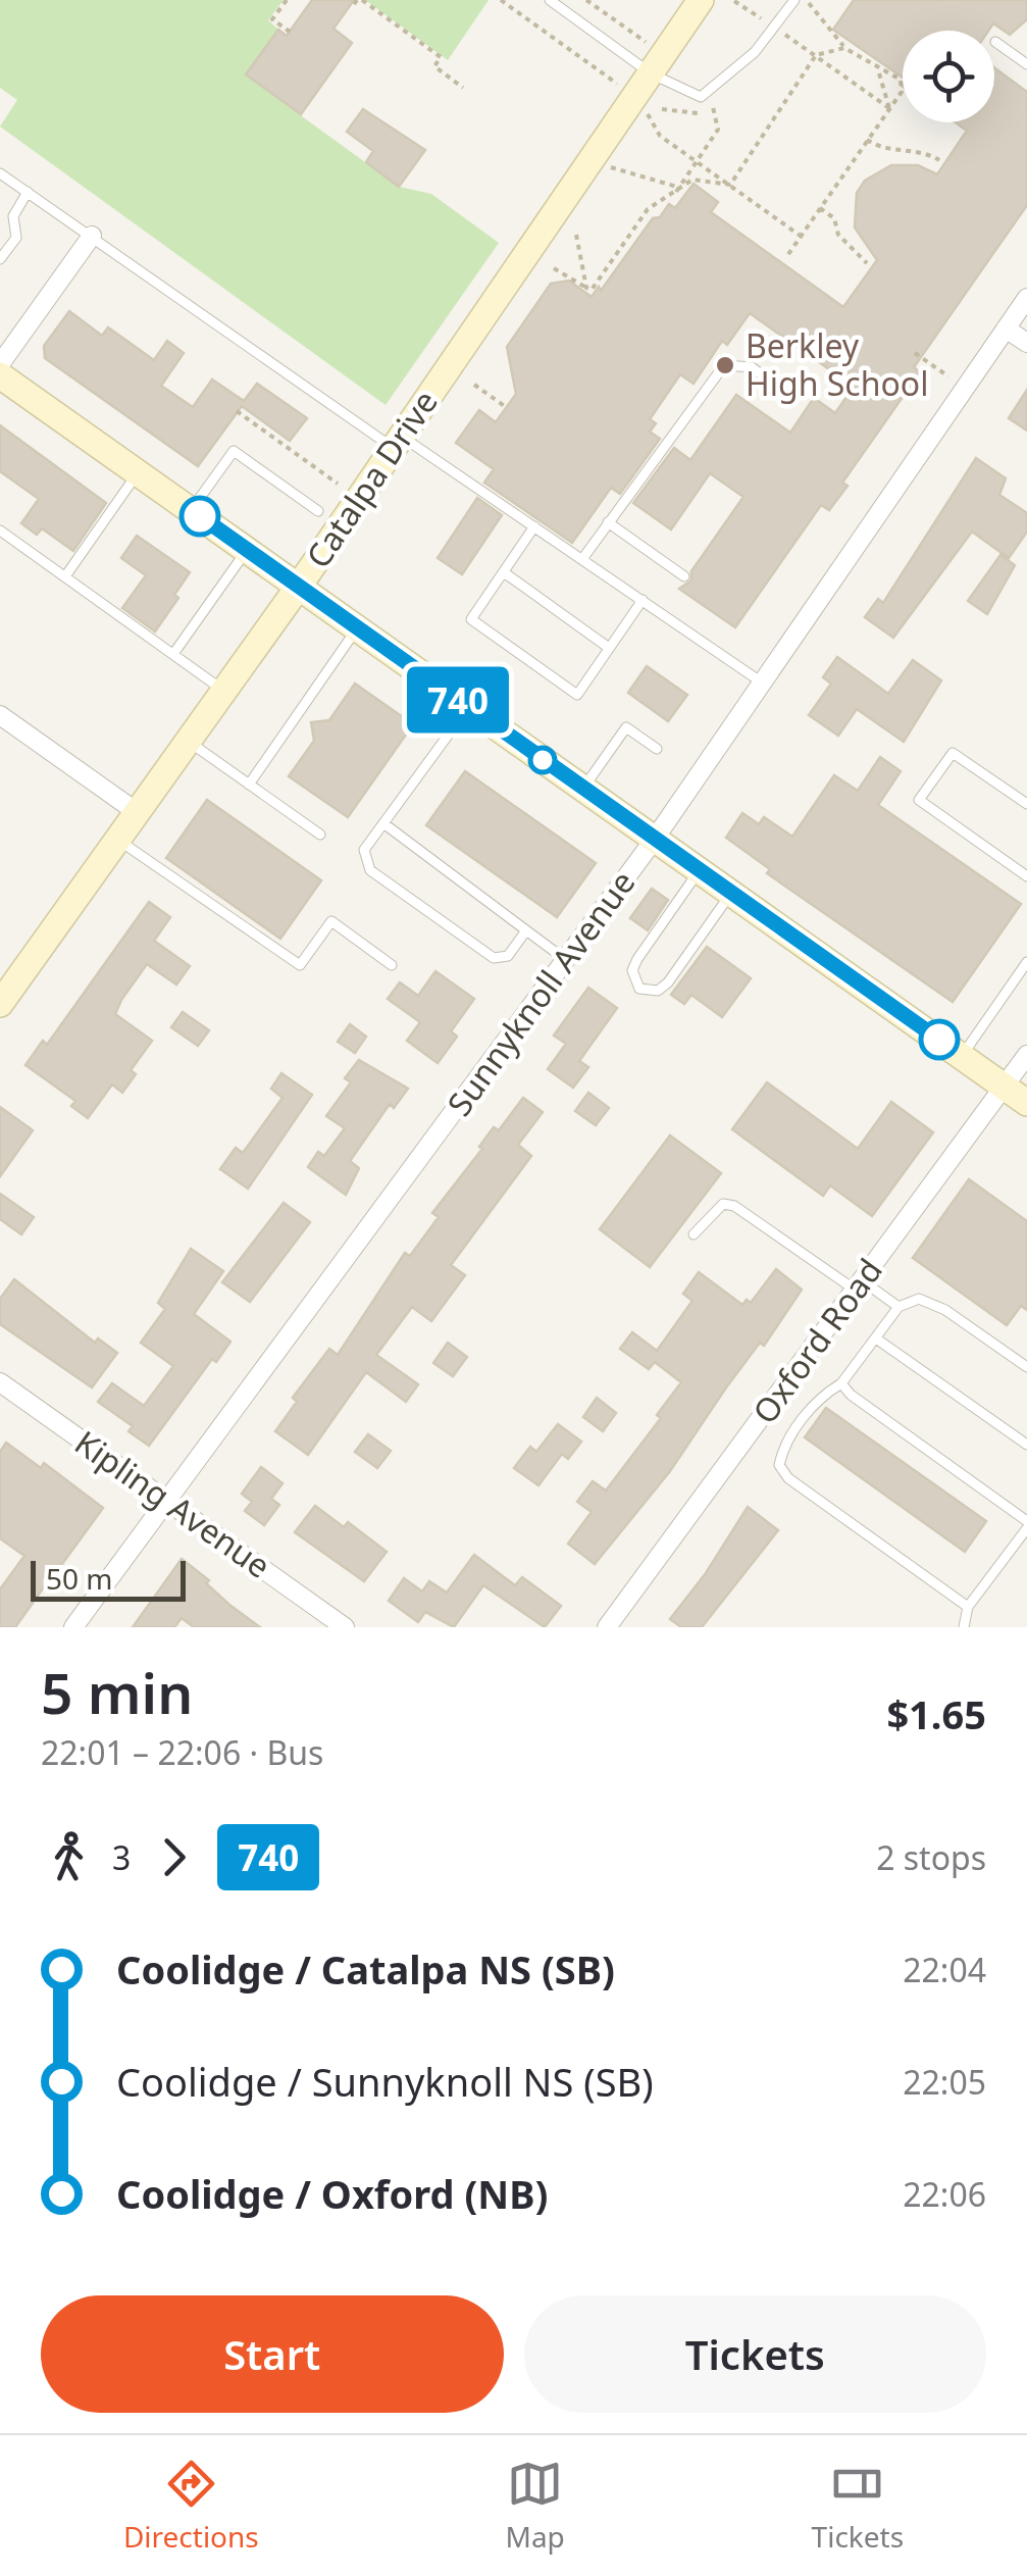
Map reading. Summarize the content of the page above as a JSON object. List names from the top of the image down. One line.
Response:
{"streets":{"main road":["Catalpa Drive"],"street":["Sunnyknoll Avenue","Oxford Road","Kipling Avenue"]},"crossings":[["Sunnyknoll Avenue","Kipling Avenue"]],"places":["Berkley High School"],"lines":["bus line 740"],"scale_bar":"50 m","page":{"on_map":"740","scale":"50 m","heading":["5 min","22:01 – 22:06 · Bus","$1.65"],"legs":["3","740","2 stops"],"list":[{"name":"Coolidge / Catalpa NS (SB)","value":"22:04"},{"name":"Coolidge / Sunnyknoll NS (SB)","value":"22:05"},{"name":"Coolidge / Oxford (NB)","value":"22:06"}],"buttons":["Start","Tickets"],"tabs":["Directions","Map","Tickets"]}}
